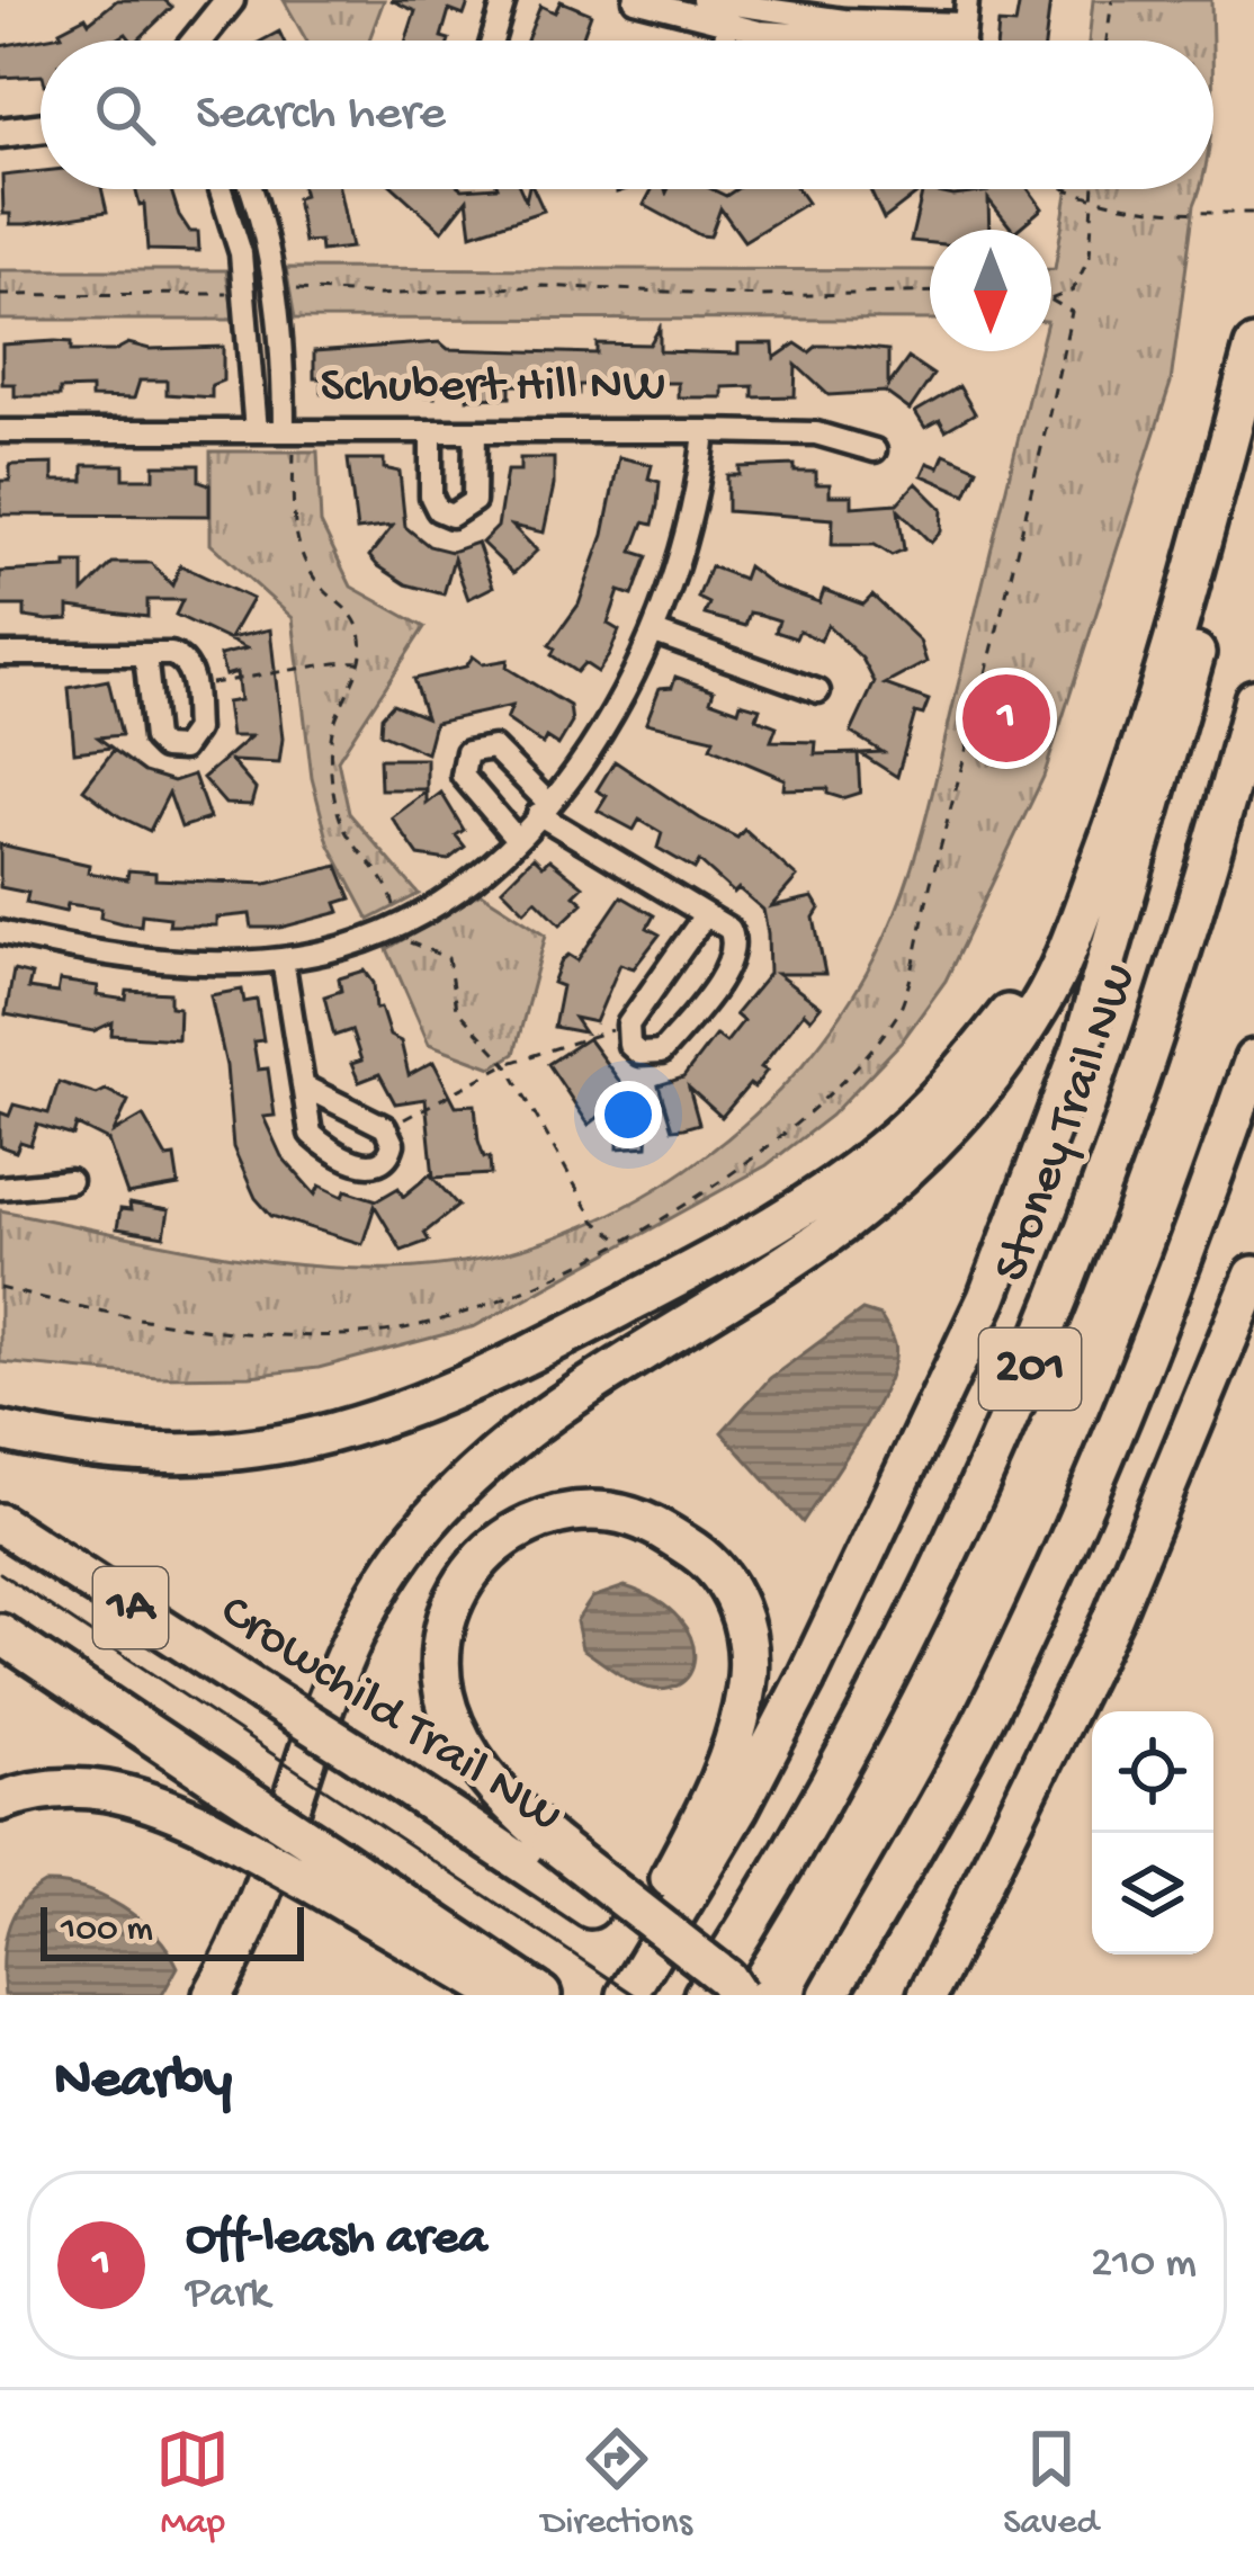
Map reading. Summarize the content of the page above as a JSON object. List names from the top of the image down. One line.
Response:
{"streets":{"highway":["Stoney Trail NW","201","1A","Crowchild Trail NW"],"street":["Schubert Hill NW"]},"scale_bar":"100 m","north":"bottom","page":{"search":"Search here","pins":"1","scale":"100 m","heading":"Nearby","list":[{"mark":"1","name":"Off-leash area","note":"Park","value":"210 m"}],"nav":["Map","Directions","Saved"]}}
